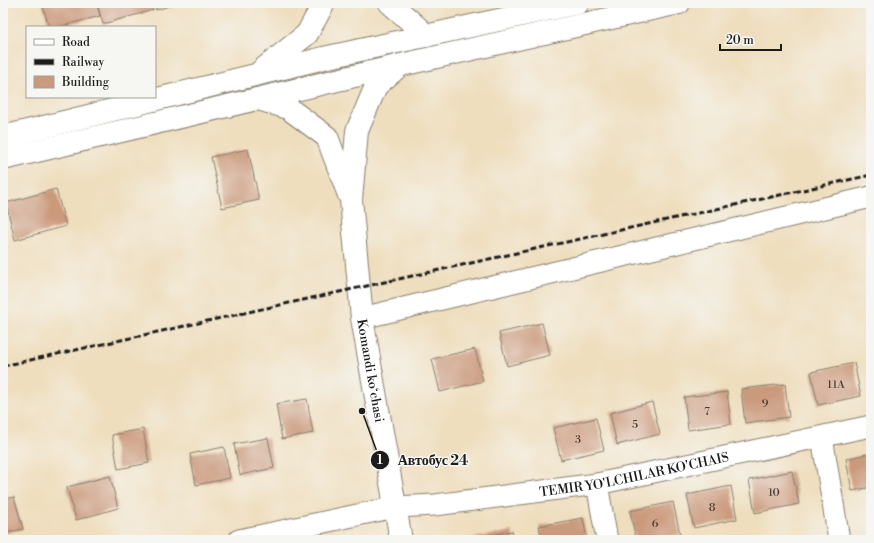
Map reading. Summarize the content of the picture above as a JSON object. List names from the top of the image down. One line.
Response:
{"streets":{"main road":["Komandi ko‘chasi"],"street":["TEMIR YO'LCHILAR KO'CHAIS"]},"crossings":[["Komandi ko‘chasi","TEMIR YO'LCHILAR KO'CHAIS"]],"places":["Автобус 24"],"house_numbers":["11A","9","7","5","3","10","8","6"],"legend":["Road","Railway","Building"],"scale_bar":"20 m"}
